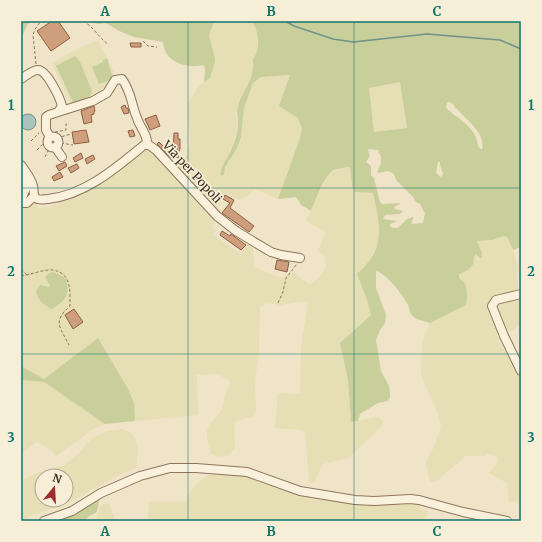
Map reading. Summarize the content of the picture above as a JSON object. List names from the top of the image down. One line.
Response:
{"streets":{"street":["Via per Popoli"]},"north":"top","grid":{"columns":["A","B","C"],"rows":["1","2","3"]}}
